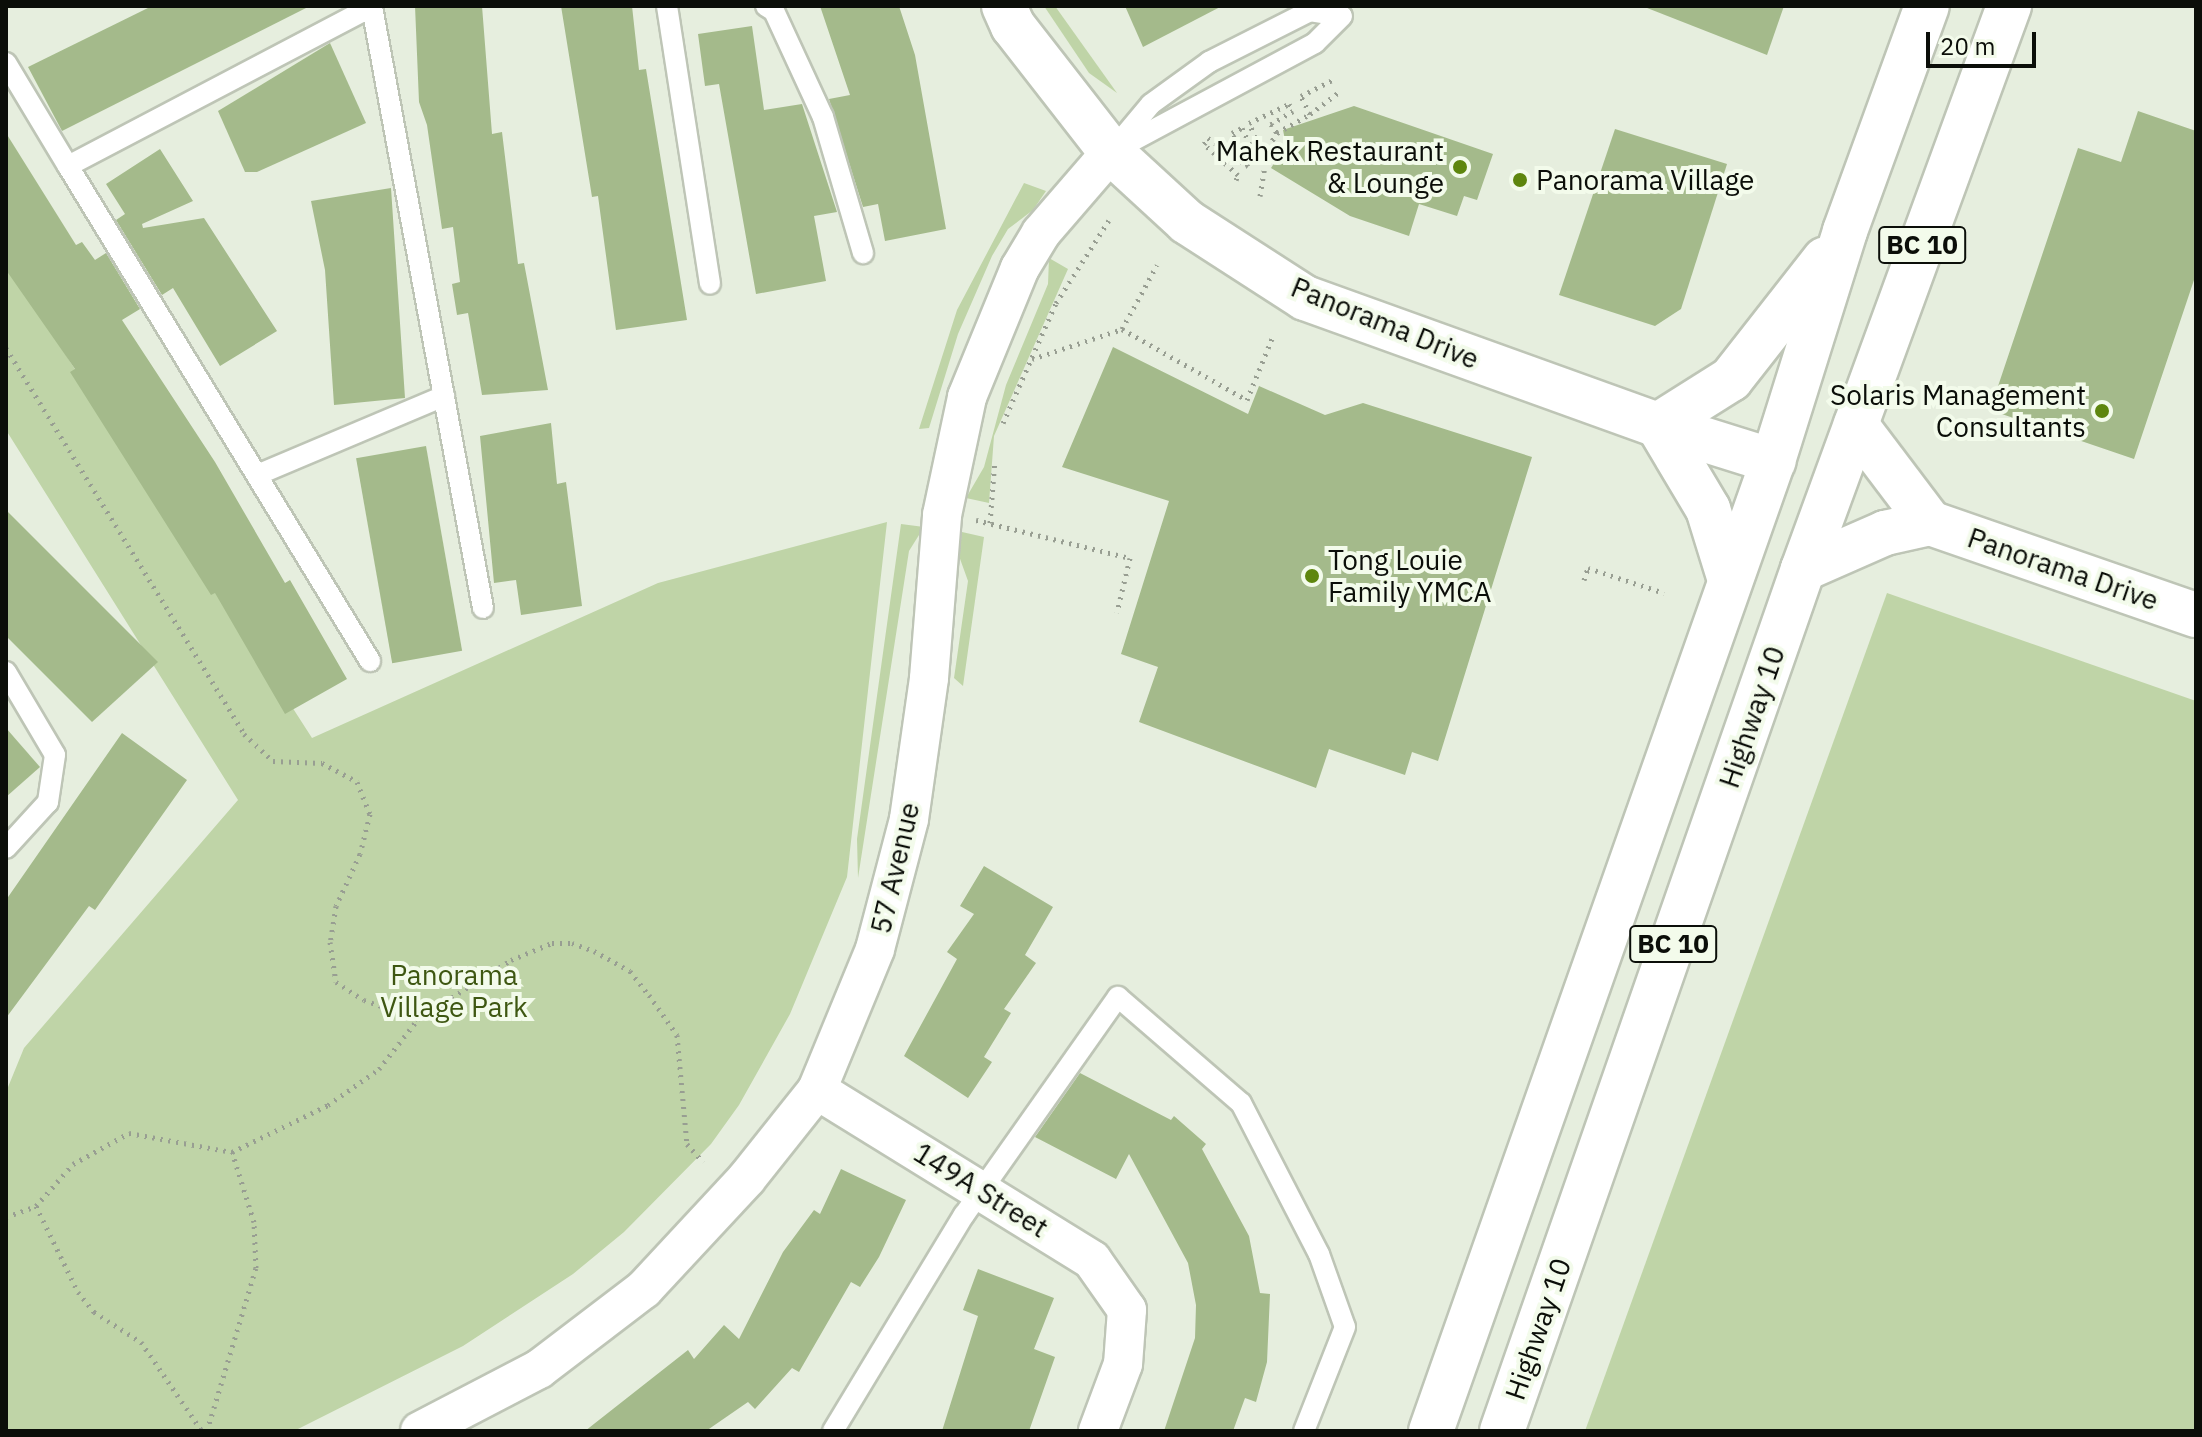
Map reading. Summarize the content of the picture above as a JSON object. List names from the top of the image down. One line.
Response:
{"streets":{"main road":["BC 10","Panorama Drive","Highway 10"],"street":["57 Avenue","149A Street"]},"crossings":[["BC 10","Panorama Drive"],["Panorama Drive","Highway 10"],["Panorama Drive","57 Avenue"],["57 Avenue","149A Street"]],"parks":["Panorama Village Park"],"places":["Mahek Restaurant & Lounge","Panorama Village","Solaris Management Consultants","Tong Louie Family YMCA"],"scale_bar":"20 m"}
